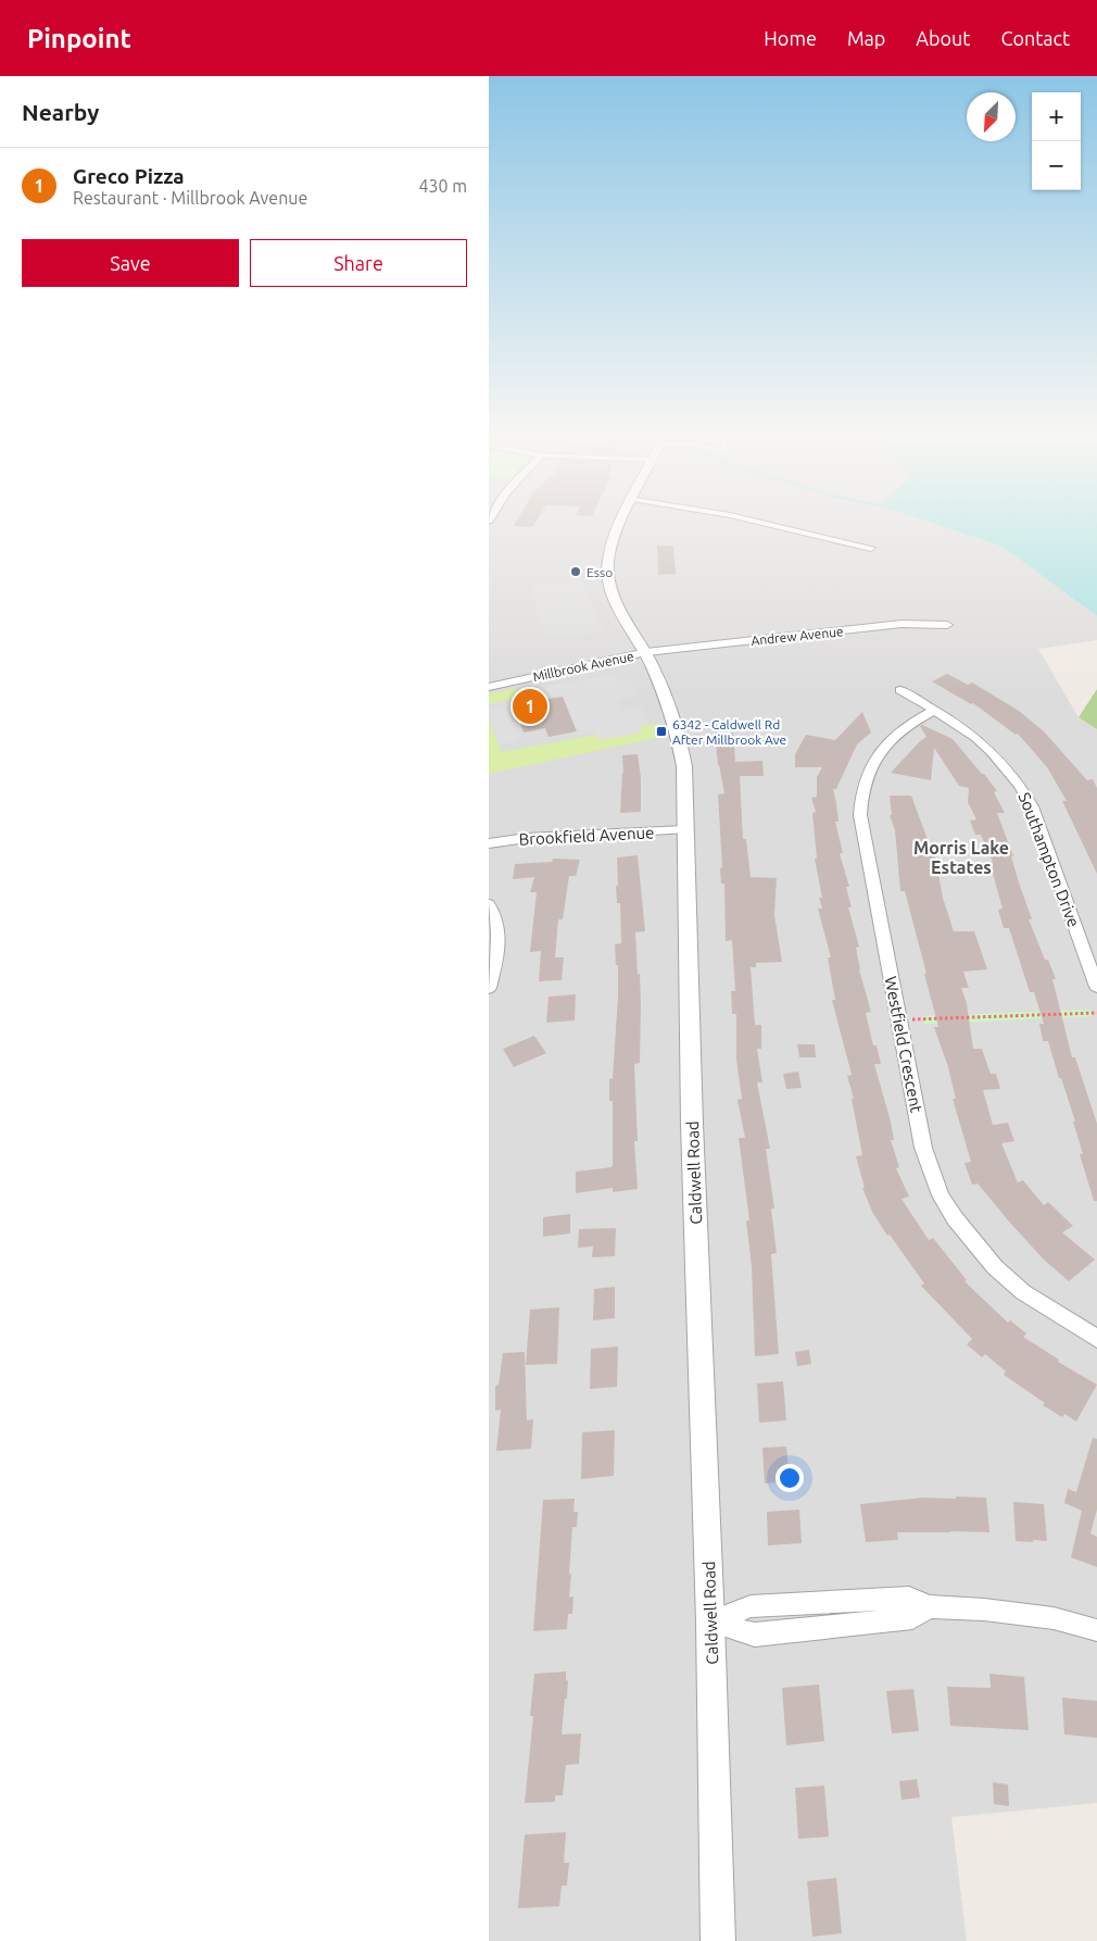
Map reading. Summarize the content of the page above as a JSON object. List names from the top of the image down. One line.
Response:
{"streets":{"street":["Andrew Avenue","Millbrook Avenue","Brookfield Avenue","Southampton Drive","Westfield Crescent","Caldwell Road"]},"crossings":[["Andrew Avenue","Millbrook Avenue"],["Andrew Avenue","Caldwell Road"],["Millbrook Avenue","Caldwell Road"],["Brookfield Avenue","Caldwell Road"],["Southampton Drive","Westfield Crescent"]],"districts":["Morris Lake Estates"],"places":{"other":["Esso"],"transit":["6342 - Caldwell Rd After Millbrook Ave"]},"north":"bottom left","page":{"header":"Pinpoint","nav":["Home","Map","About","Contact"],"heading":"Nearby","map_buttons":["+","−"],"list":[{"mark":"1","name":"Greco Pizza","note":"Restaurant · Millbrook Avenue","value":"430 m"}],"buttons":["Save","Share"],"pins":"1"}}
